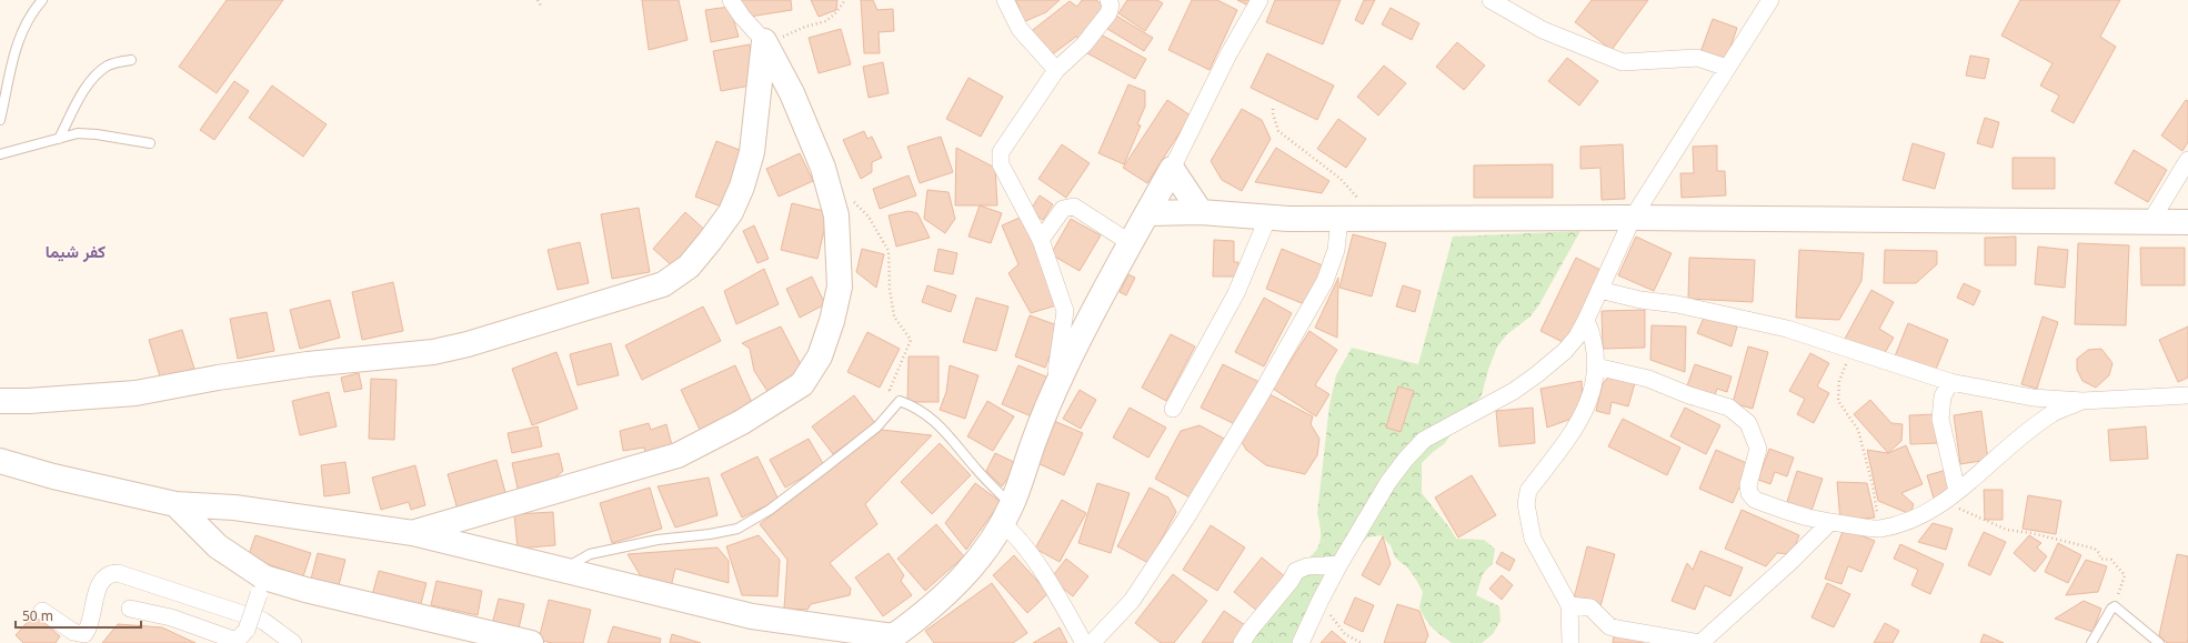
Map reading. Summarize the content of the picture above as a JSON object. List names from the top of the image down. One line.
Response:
{"districts":["كفر شيما"],"scale_bar":"50 m"}
